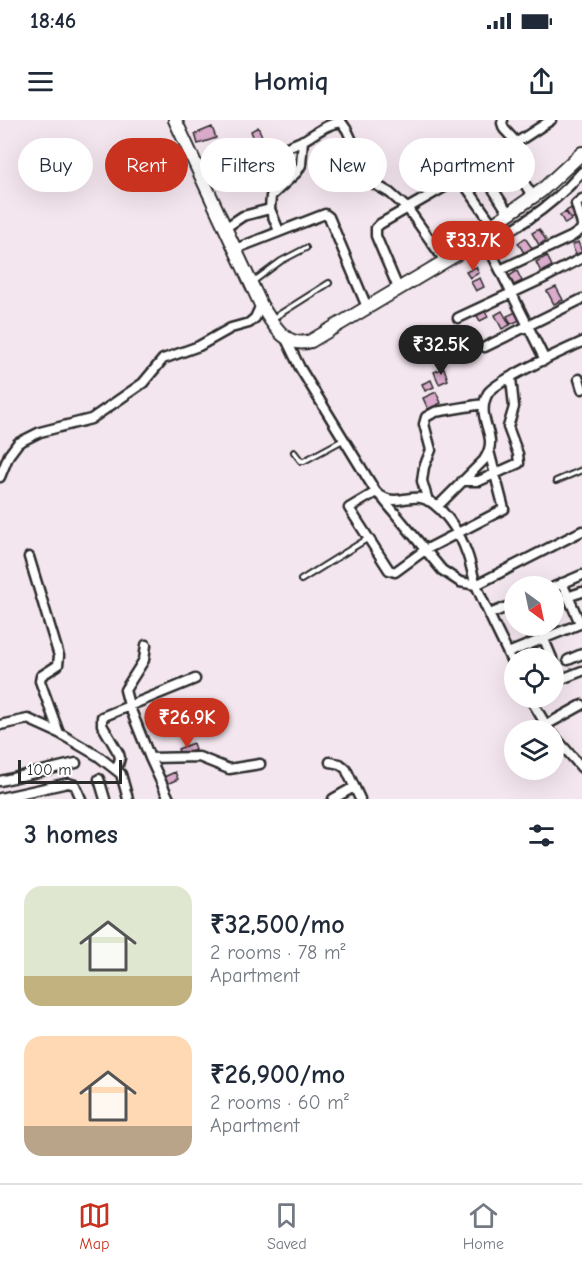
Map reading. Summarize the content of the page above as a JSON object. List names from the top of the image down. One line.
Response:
{"scale_bar":"100 m","north":"bottom right","page":{"status":"18:46","header":"Homiq","chip":["Buy","Rent","Filters","New","Apartment"],"price":["₹33.7K","₹32.5K","₹26.9K"],"scale":"100 m","heading":"3 homes","list":[{"name":"₹32,500/mo","note":"2 rooms · 78 m² · Apartment"},{"name":"₹26,900/mo","note":"2 rooms · 60 m² · Apartment"}],"tabs":["Map","Saved","Home"]}}
